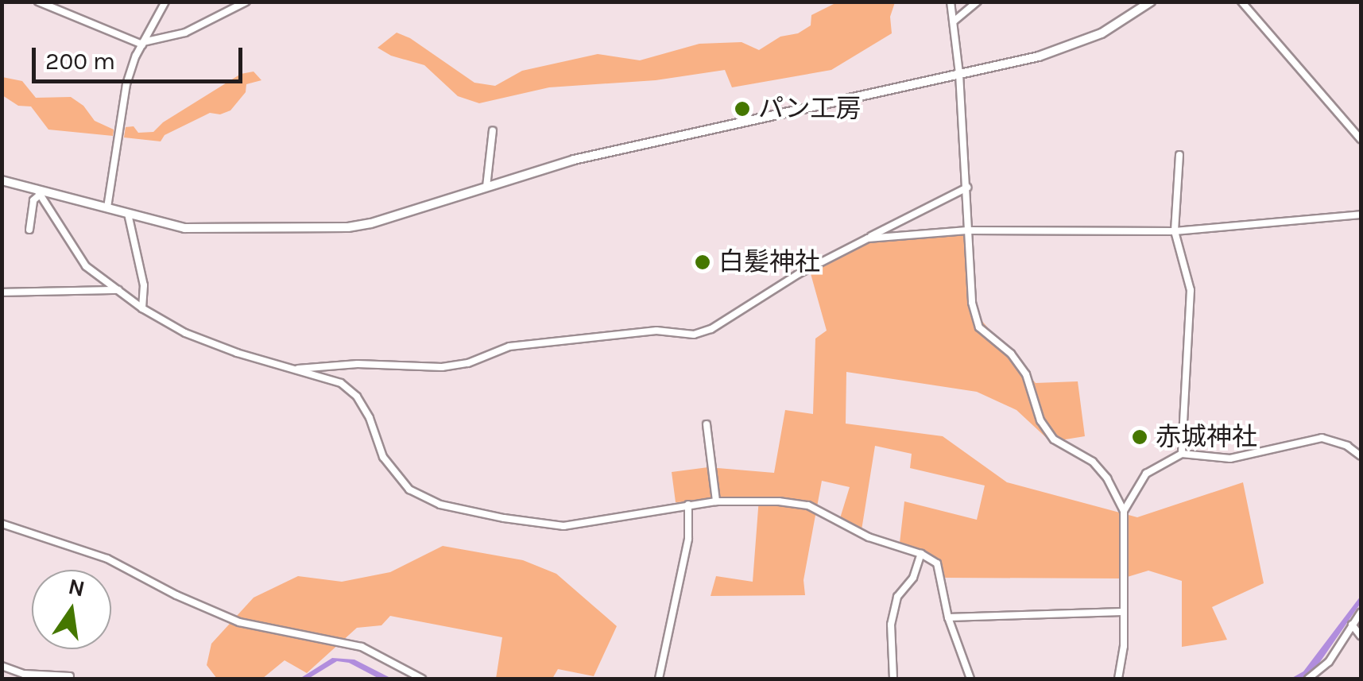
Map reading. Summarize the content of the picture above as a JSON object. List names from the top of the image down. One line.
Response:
{"places":["パン工房","白髪神社","赤城神社"],"scale_bar":"200 m","north":"top"}
